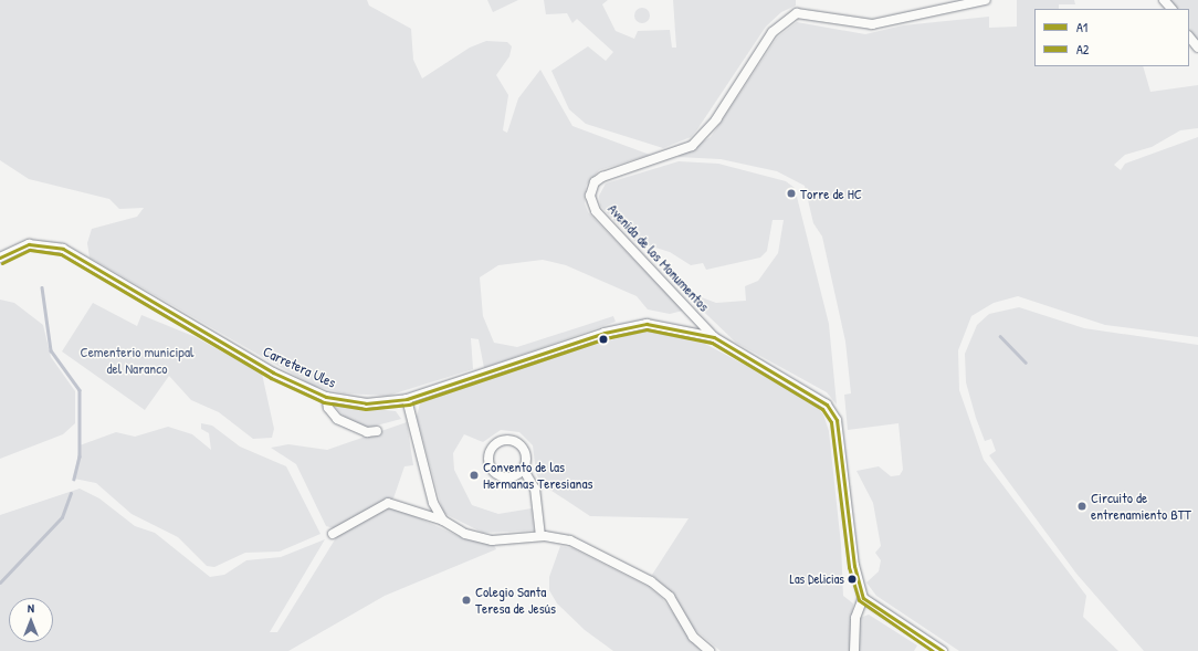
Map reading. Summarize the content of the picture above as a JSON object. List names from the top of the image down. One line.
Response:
{"streets":{"street":["Avenida de los Monumentos","Carretera Ules"]},"crossings":[["Avenida de los Monumentos","Carretera Ules"]],"parks":["Cementerio municipal del Naranco"],"places":["Torre de HC","Convento de las Hermanas Teresianas","Circuito de entrenamiento BTT","Las Delicias","Colegio Santa Teresa de Jesús"],"lines":["transit line A1","transit line A2"],"legend":["A1","A2"],"north":"top"}
